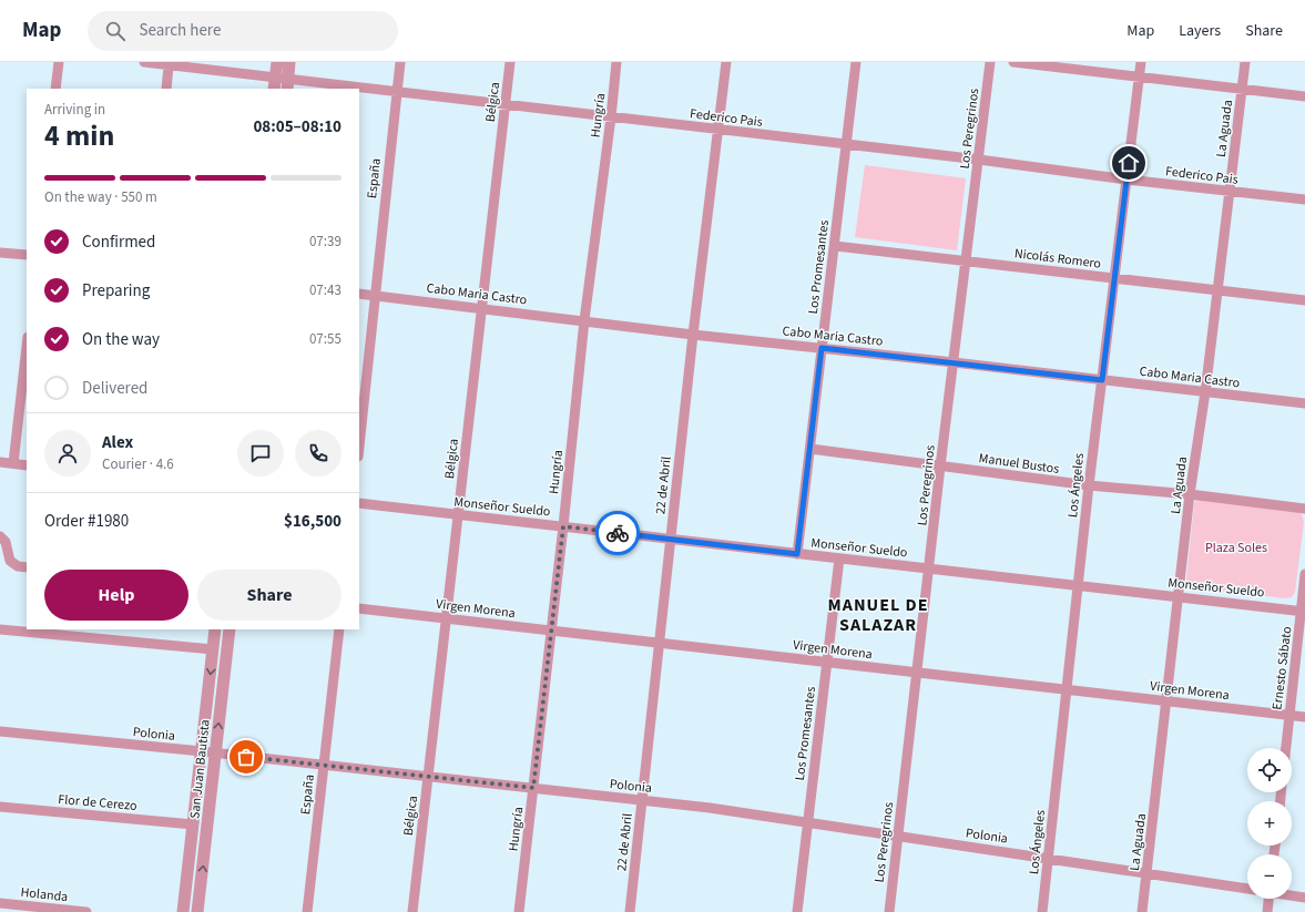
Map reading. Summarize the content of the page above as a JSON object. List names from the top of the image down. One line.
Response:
{"streets":{"street":["Bélgica","Hungría","Federico Pais","Los Peregrinos","La Aguada","España","Nicolás Romero","Los Promesantes","Cabo Maria Castro","Manuel Bustos","22 de Abril","Los Ángeles","Monseñor Sueldo","Virgen Morena","Ernesto Sábato","Polonia","San Juan Bautista","Flor de Cerezo","Holanda"]},"crossings":[["Bélgica","Federico Pais"],["Bélgica","Cabo Maria Castro"],["Bélgica","Monseñor Sueldo"],["Bélgica","Virgen Morena"],["Bélgica","Polonia"],["Hungría","Federico Pais"],["Hungría","Cabo Maria Castro"],["Hungría","Monseñor Sueldo"],["Hungría","Virgen Morena"],["Hungría","Polonia"],["Federico Pais","Los Peregrinos"],["Federico Pais","La Aguada"],["Federico Pais","España"],["Federico Pais","Los Promesantes"],["Federico Pais","22 de Abril"],["Federico Pais","Los Ángeles"],["Los Peregrinos","Nicolás Romero"],["Los Peregrinos","Cabo Maria Castro"],["Los Peregrinos","Manuel Bustos"],["Los Peregrinos","Monseñor Sueldo"],["Los Peregrinos","Virgen Morena"],["Los Peregrinos","Polonia"],["La Aguada","Nicolás Romero"],["La Aguada","Cabo Maria Castro"],["La Aguada","Manuel Bustos"],["La Aguada","Monseñor Sueldo"],["La Aguada","Virgen Morena"],["La Aguada","Polonia"],["España","Cabo Maria Castro"],["España","Polonia"],["Nicolás Romero","Los Promesantes"],["Nicolás Romero","Los Ángeles"],["Los Promesantes","Cabo Maria Castro"],["Los Promesantes","Manuel Bustos"],["Los Promesantes","Monseñor Sueldo"],["Los Promesantes","Virgen Morena"],["Los Promesantes","Polonia"],["Cabo Maria Castro","22 de Abril"],["Cabo Maria Castro","Los Ángeles"],["Manuel Bustos","Los Ángeles"],["22 de Abril","Monseñor Sueldo"],["22 de Abril","Virgen Morena"],["22 de Abril","Polonia"],["Los Ángeles","Monseñor Sueldo"],["Los Ángeles","Virgen Morena"],["Los Ángeles","Polonia"],["Monseñor Sueldo","Ernesto Sábato"],["Virgen Morena","Ernesto Sábato"],["Polonia","San Juan Bautista"],["San Juan Bautista","Flor de Cerezo"]],"districts":["MANUEL DE SALAZAR"],"parks":["Plaza Soles"],"page":{"header":"Map","search":"Search here","nav":["Map","Layers","Share"],"heading":["4 min","Arriving in","08:05–08:10"],"panel":["Alex","Courier · 4.6","Order #1980","$16,500"],"bar":"On the way · 550 m","list":[["Confirmed","07:39"],["Preparing","07:43"],["On the way","07:55"],"Delivered"],"buttons":["Help","Share"],"map_buttons":["+","−"]}}
